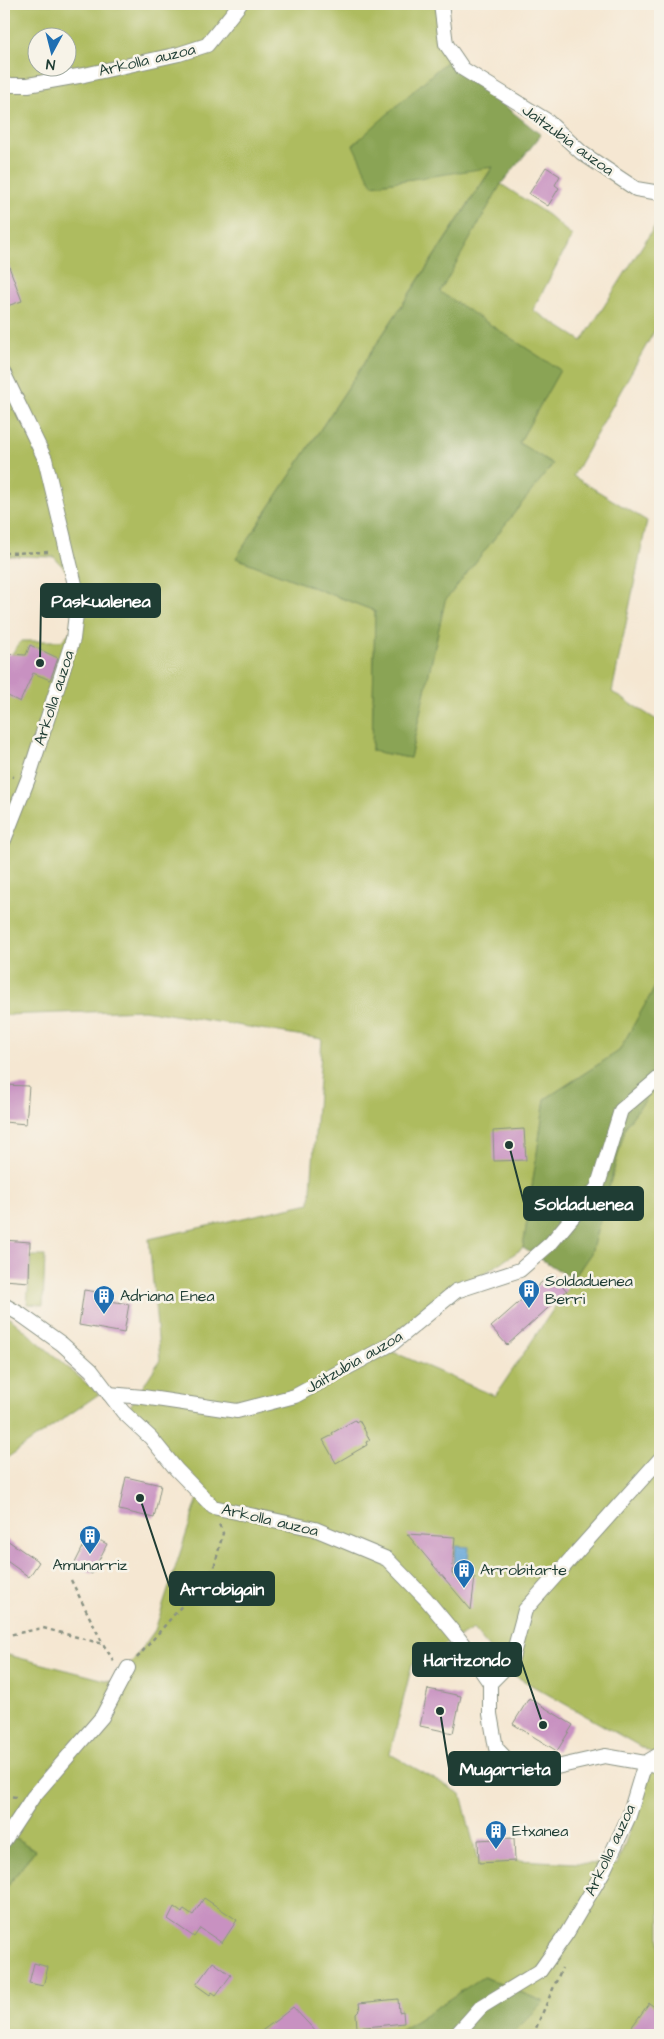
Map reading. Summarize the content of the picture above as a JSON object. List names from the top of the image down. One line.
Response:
{"streets":{"street":["Arkolla auzoa","Jaitzubia auzoa"]},"crossings":[["Arkolla auzoa","Jaitzubia auzoa"]],"places":{"other":["Paskualenea","Soldaduenea","Arrobigain","Mugarrieta","Haritzondo"],"building":["Soldaduenea Berri","Adriana Enea","Amunarriz","Arrobitarte","Etxanea"]},"north":"bottom"}
